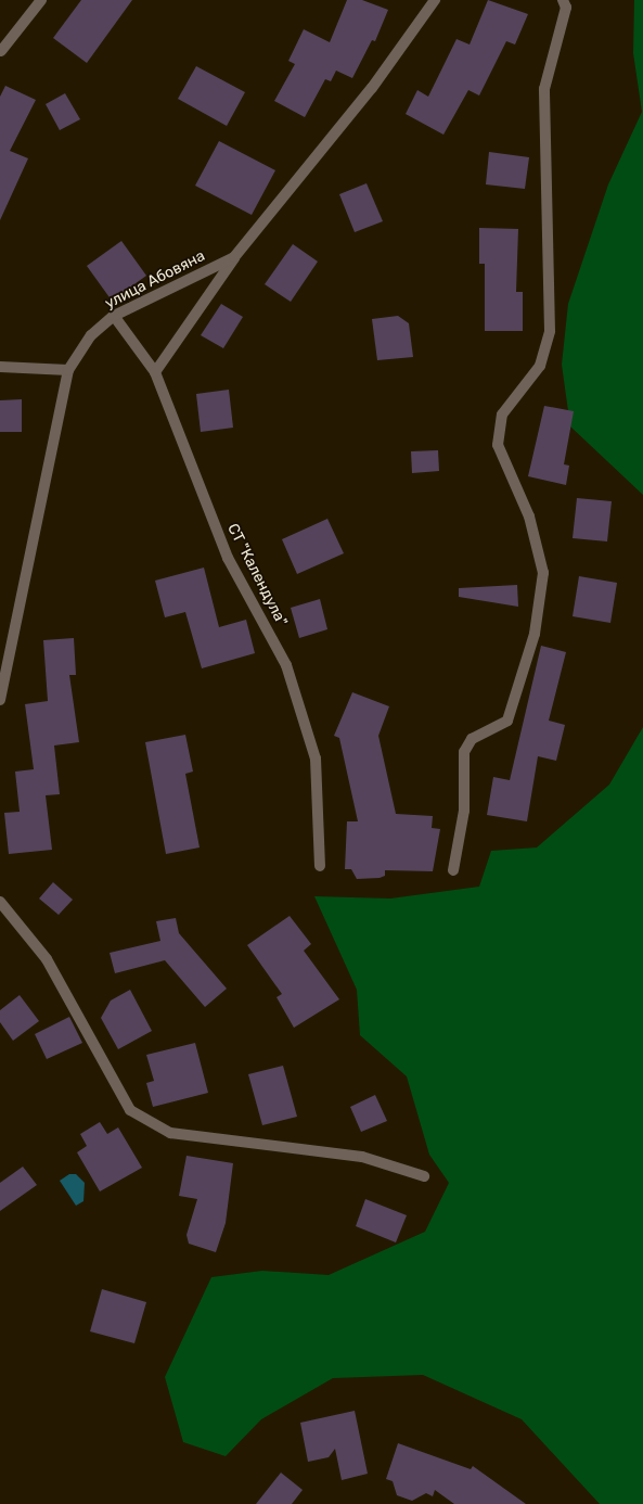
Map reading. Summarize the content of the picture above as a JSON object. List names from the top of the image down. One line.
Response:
{"streets":{"street":["улица Абовяна","СТ \"Календула\""]},"crossings":[["улица Абовяна","СТ \"Календула\""]]}
